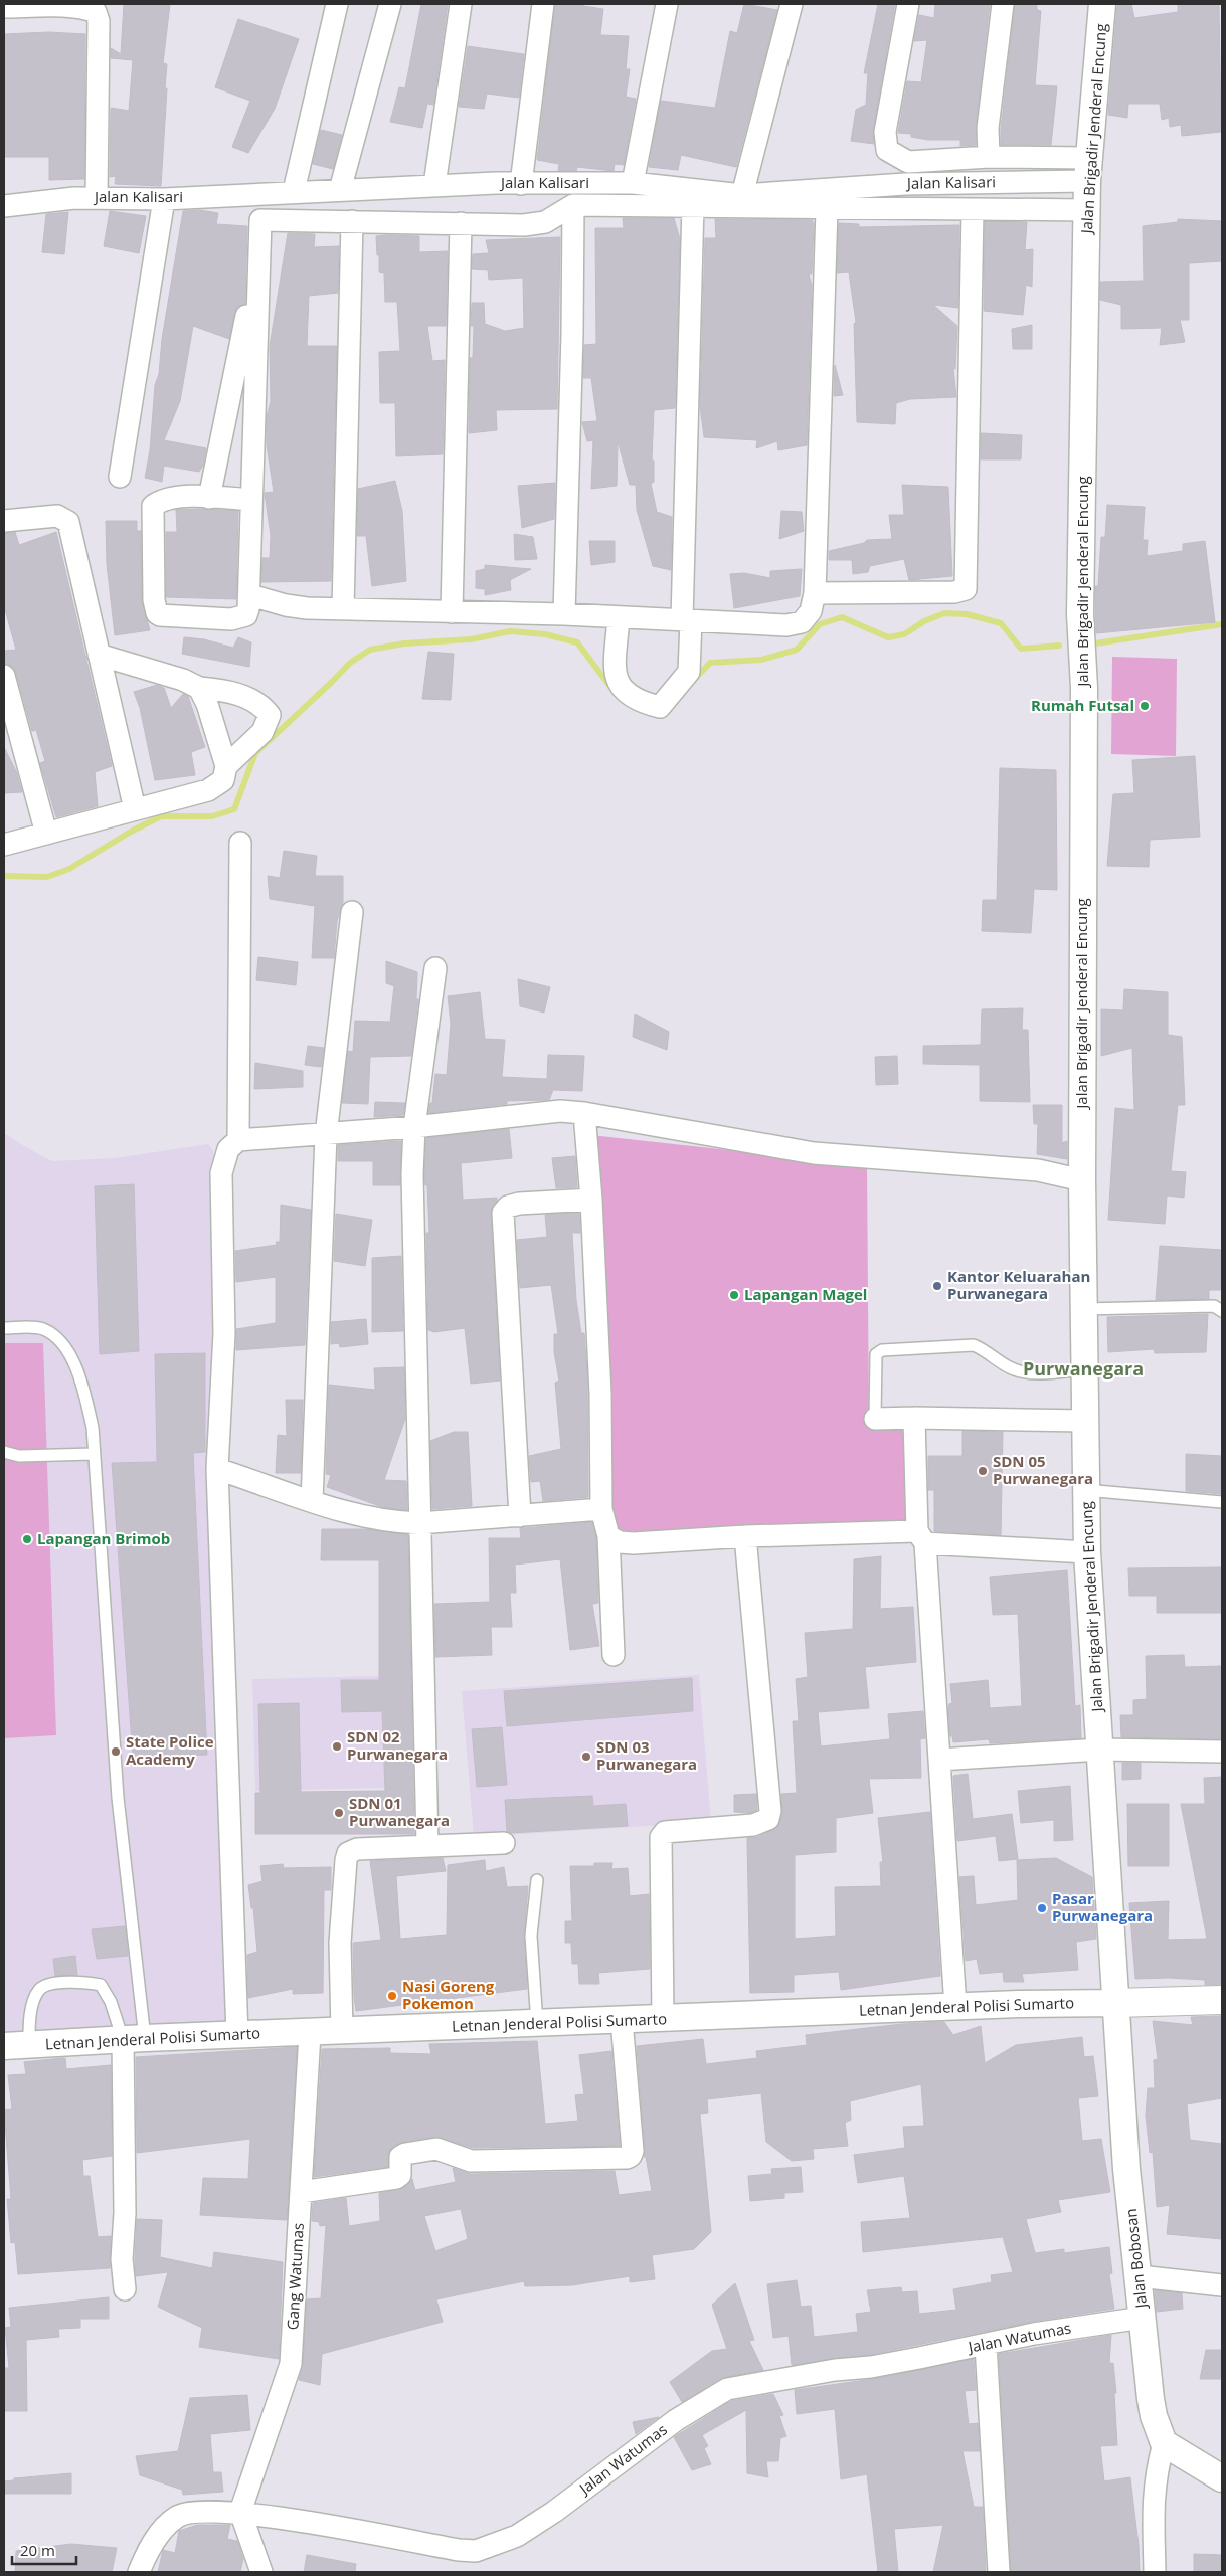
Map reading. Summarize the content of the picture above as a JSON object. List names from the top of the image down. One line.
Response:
{"streets":{"street":["Jalan Brigadir Jenderal Encung","Jalan Kalisari","Letnan Jenderal Polisi Sumarto","Jalan Bobosan","Gang Watumas","Jalan Watumas"]},"crossings":[["Jalan Brigadir Jenderal Encung","Jalan Kalisari"],["Jalan Brigadir Jenderal Encung","Letnan Jenderal Polisi Sumarto"],["Jalan Brigadir Jenderal Encung","Jalan Bobosan"],["Letnan Jenderal Polisi Sumarto","Jalan Bobosan"],["Letnan Jenderal Polisi Sumarto","Gang Watumas"],["Jalan Bobosan","Jalan Watumas"],["Gang Watumas","Jalan Watumas"]],"districts":["Purwanegara"],"places":["Rumah Futsal","Kantor Keluarahan Purwanegara","Lapangan Magel","SDN 05 Purwanegara","Lapangan Brimob","SDN 02 Purwanegara","State Police Academy","SDN 03 Purwanegara","SDN 01 Purwanegara","Pasar Purwanegara","Nasi Goreng Pokemon"],"scale_bar":"20 m"}
